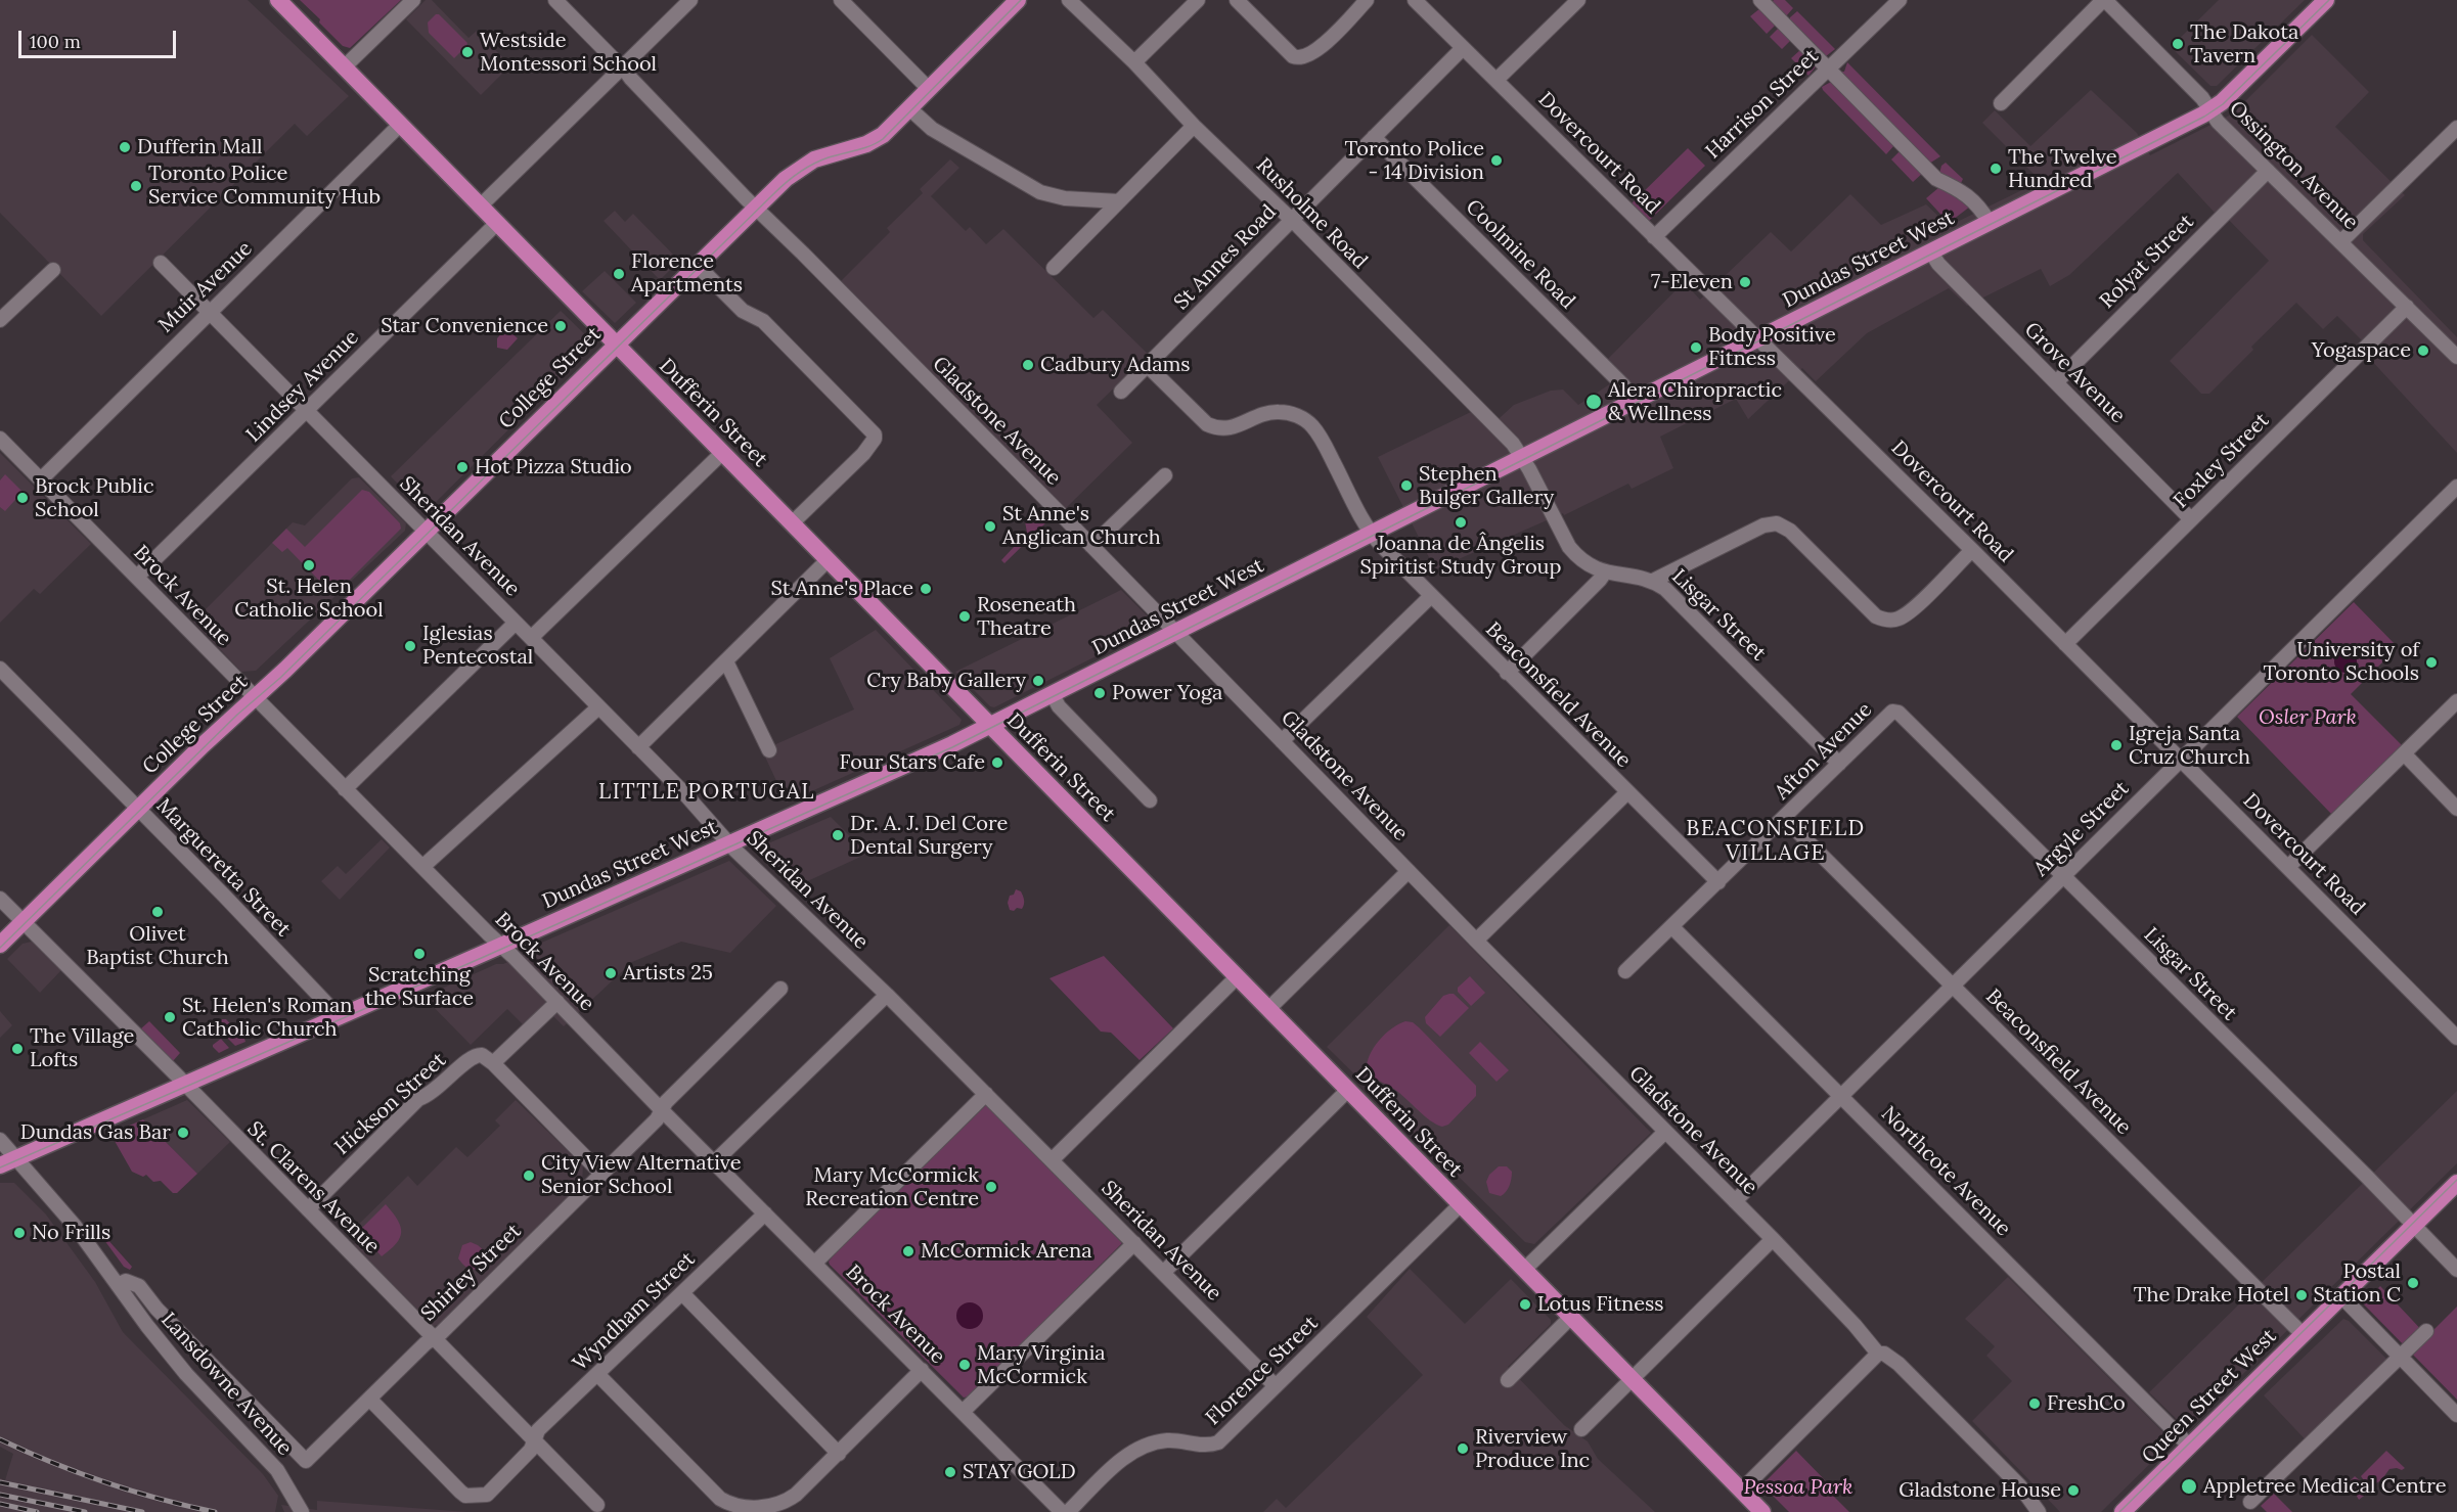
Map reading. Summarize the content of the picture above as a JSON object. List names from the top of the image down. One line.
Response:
{"streets":{"main road":["Dundas Street West","College Street","Dufferin Street","Queen Street West"],"street":["Harrison Street","Dovercourt Road","Ossington Avenue","Rusholme Road","Coolmine Road","St Annes Road","Rolyat Street","Muir Avenue","Grove Avenue","Lindsey Avenue","Gladstone Avenue","Foxley Street","Sheridan Avenue","Brock Avenue","Lisgar Street","Beaconsfield Avenue","Afton Avenue","Argyle Street","Margueretta Street","Hickson Street","Northcote Avenue","St. Clarens Avenue","Shirley Street","Wyndham Street","Florence Street","Lansdowne Avenue"]},"crossings":[["Harrison Street","Dovercourt Road"],["Dovercourt Road","St Annes Road"],["Dovercourt Road","Dundas Street West"],["Dovercourt Road","Foxley Street"],["Dovercourt Road","Argyle Street"],["Ossington Avenue","Dundas Street West"],["Ossington Avenue","Rolyat Street"],["Ossington Avenue","Foxley Street"],["Rusholme Road","St Annes Road"],["Rusholme Road","Dundas Street West"],["Rusholme Road","Lisgar Street"],["Coolmine Road","St Annes Road"],["Coolmine Road","Dundas Street West"],["St Annes Road","Beaconsfield Avenue"],["Dundas Street West","Grove Avenue"],["Dundas Street West","Dufferin Street"],["Dundas Street West","Gladstone Avenue"],["Dundas Street West","Sheridan Avenue"],["Dundas Street West","Brock Avenue"],["Dundas Street West","Lisgar Street"],["Dundas Street West","Beaconsfield Avenue"],["Dundas Street West","Margueretta Street"],["Dundas Street West","St. Clarens Avenue"],["Dundas Street West","Lansdowne Avenue"],["Rolyat Street","Grove Avenue"],["Muir Avenue","Dufferin Street"],["Muir Avenue","Sheridan Avenue"],["Muir Avenue","Brock Avenue"],["Grove Avenue","Foxley Street"],["College Street","Dufferin Street"],["College Street","Gladstone Avenue"],["College Street","Sheridan Avenue"],["College Street","Brock Avenue"],["College Street","Margueretta Street"],["College Street","St. Clarens Avenue"],["Lindsey Avenue","Dufferin Street"],["Lindsey Avenue","Sheridan Avenue"],["Lindsey Avenue","Brock Avenue"],["Dufferin Street","Florence Street"],["Gladstone Avenue","Argyle Street"],["Sheridan Avenue","Florence Street"],["Brock Avenue","Shirley Street"],["Brock Avenue","Wyndham Street"],["Lisgar Street","Afton Avenue"],["Lisgar Street","Argyle Street"],["Lisgar Street","Queen Street West"],["Beaconsfield Avenue","Afton Avenue"],["Beaconsfield Avenue","Argyle Street"],["Beaconsfield Avenue","Queen Street West"],["Afton Avenue","Northcote Avenue"],["Argyle Street","Northcote Avenue"],["Hickson Street","St. Clarens Avenue"],["Northcote Avenue","Queen Street West"],["St. Clarens Avenue","Shirley Street"],["St. Clarens Avenue","Wyndham Street"],["Shirley Street","Wyndham Street"],["Shirley Street","Lansdowne Avenue"]],"districts":["LITTLE PORTUGAL","BEACONSFIELD VILLAGE"],"parks":["Osler Park","Pessoa Park"],"places":["The Dakota Tavern","Westside Montessori School","Dufferin Mall","Toronto Police - 14 Division","The Twelve Hundred","Toronto Police Service Community Hub","Florence Apartments","7-Eleven","Star Convenience","Body Positive Fitness","Yogaspace","Cadbury Adams","Alera Chiropractic & Wellness","Hot Pizza Studio","Stephen Bulger Gallery","Brock Public School","Joanna de Ângelis Spiritist Study Group","St Anne's Anglican Church","St. Helen Catholic School","St Anne's Place","Roseneath Theatre","Iglesias Pentecostal","University of Toronto Schools","Cry Baby Gallery","Power Yoga","Igreja Santa Cruz Church","Four Stars Cafe","Dr. A. J. Del Core Dental Surgery","Olivet Baptist Church","Scratching the Surface","Artists 25","St. Helen's Roman Catholic Church","The Village Lofts","Dundas Gas Bar","City View Alternative Senior School","Mary McCormick Recreation Centre","No Frills","McCormick Arena","Postal Station C","The Drake Hotel","Lotus Fitness","Mary Virginia McCormick","FreshCo","Riverview Produce Inc","STAY GOLD","Appletree Medical Centre","Gladstone House"],"scale_bar":"100 m"}
